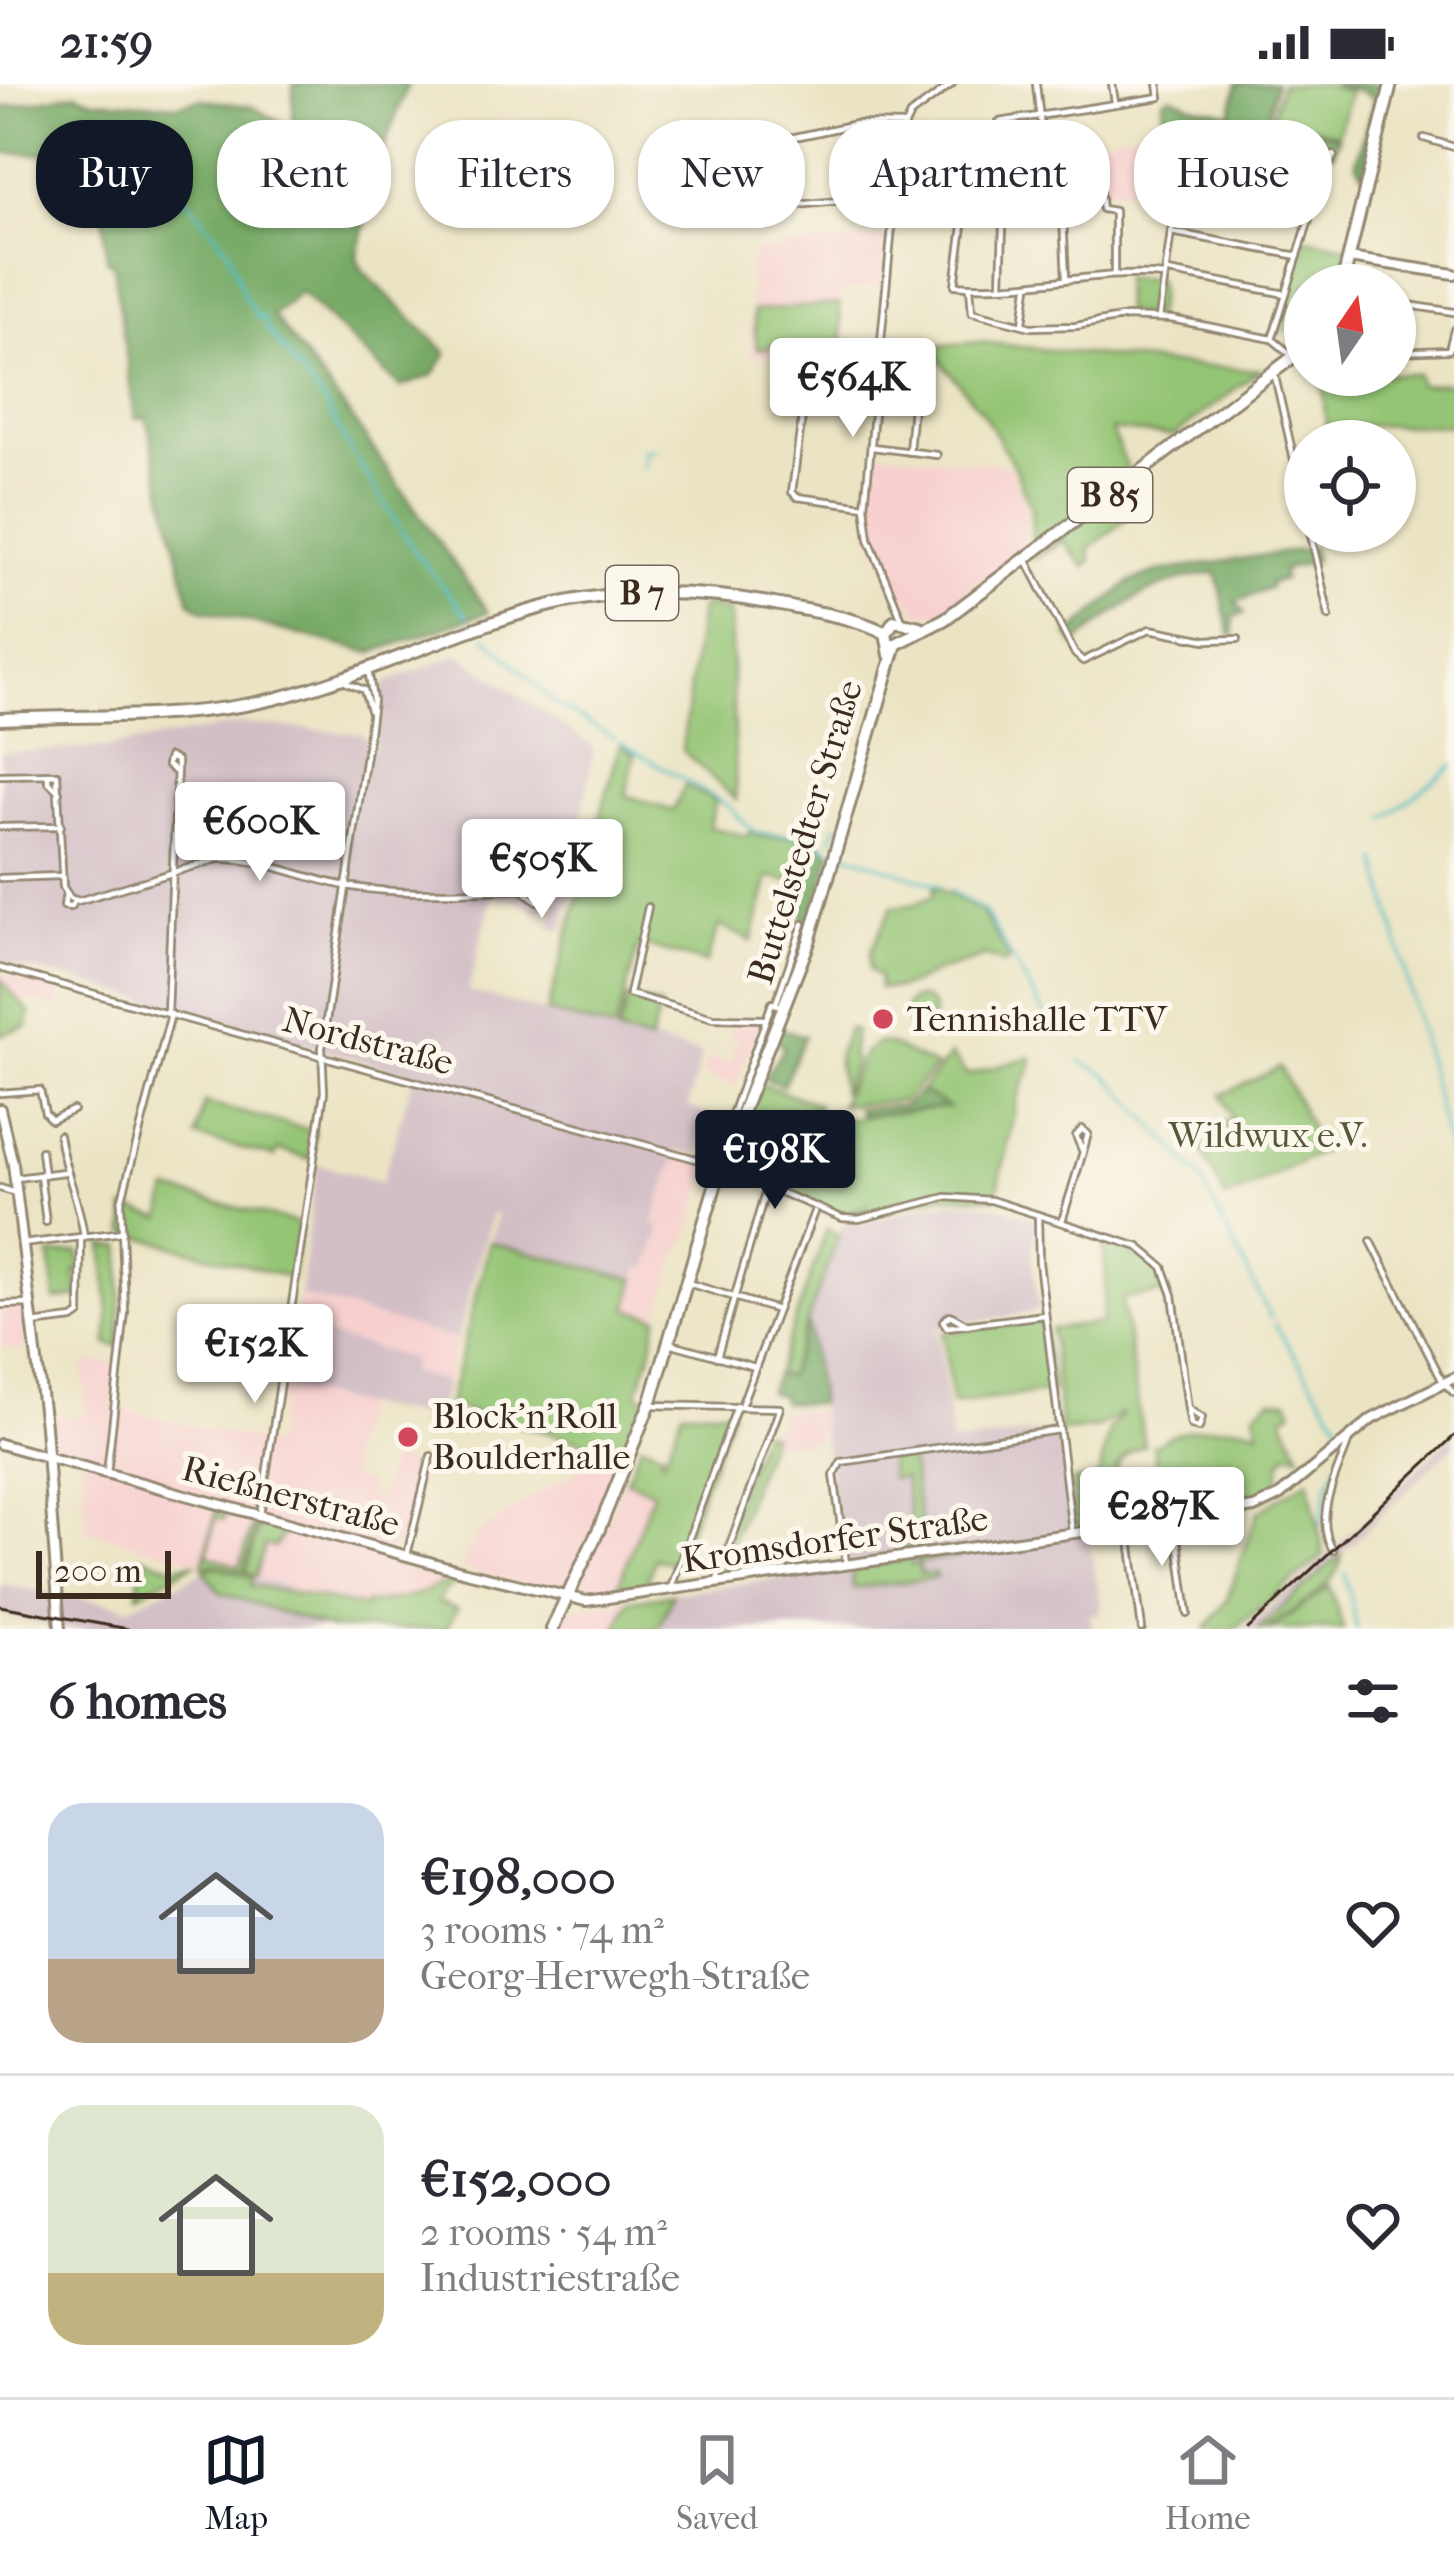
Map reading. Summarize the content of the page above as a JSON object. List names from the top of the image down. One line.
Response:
{"streets":{"main road":["B 85","B 7","Buttelstedter Straße"],"street":["Nordstraße","Rießnerstraße","Kromsdorfer Straße"]},"crossings":[["B 85","B 7"],["B 85","Buttelstedter Straße"],["B 7","Buttelstedter Straße"],["Buttelstedter Straße","Nordstraße"],["Buttelstedter Straße","Rießnerstraße"],["Buttelstedter Straße","Kromsdorfer Straße"],["Rießnerstraße","Kromsdorfer Straße"]],"parks":["Wildwux e.V."],"places":["Tennishalle TTV","Block'n'Roll Boulderhalle"],"scale_bar":"200 m","north":"top","page":{"status":"21:59","chip":["Buy","Rent","Filters","New","Apartment","House"],"price":["€564K","€600K","€505K","€198K","€152K","€287K"],"scale":"200 m","heading":"6 homes","list":[{"name":"€198,000","note":"3 rooms · 74 m² · Georg-Herwegh-Straße"},{"name":"€152,000","note":"2 rooms · 54 m² · Industriestraße"}],"tabs":["Map","Saved","Home"]}}
